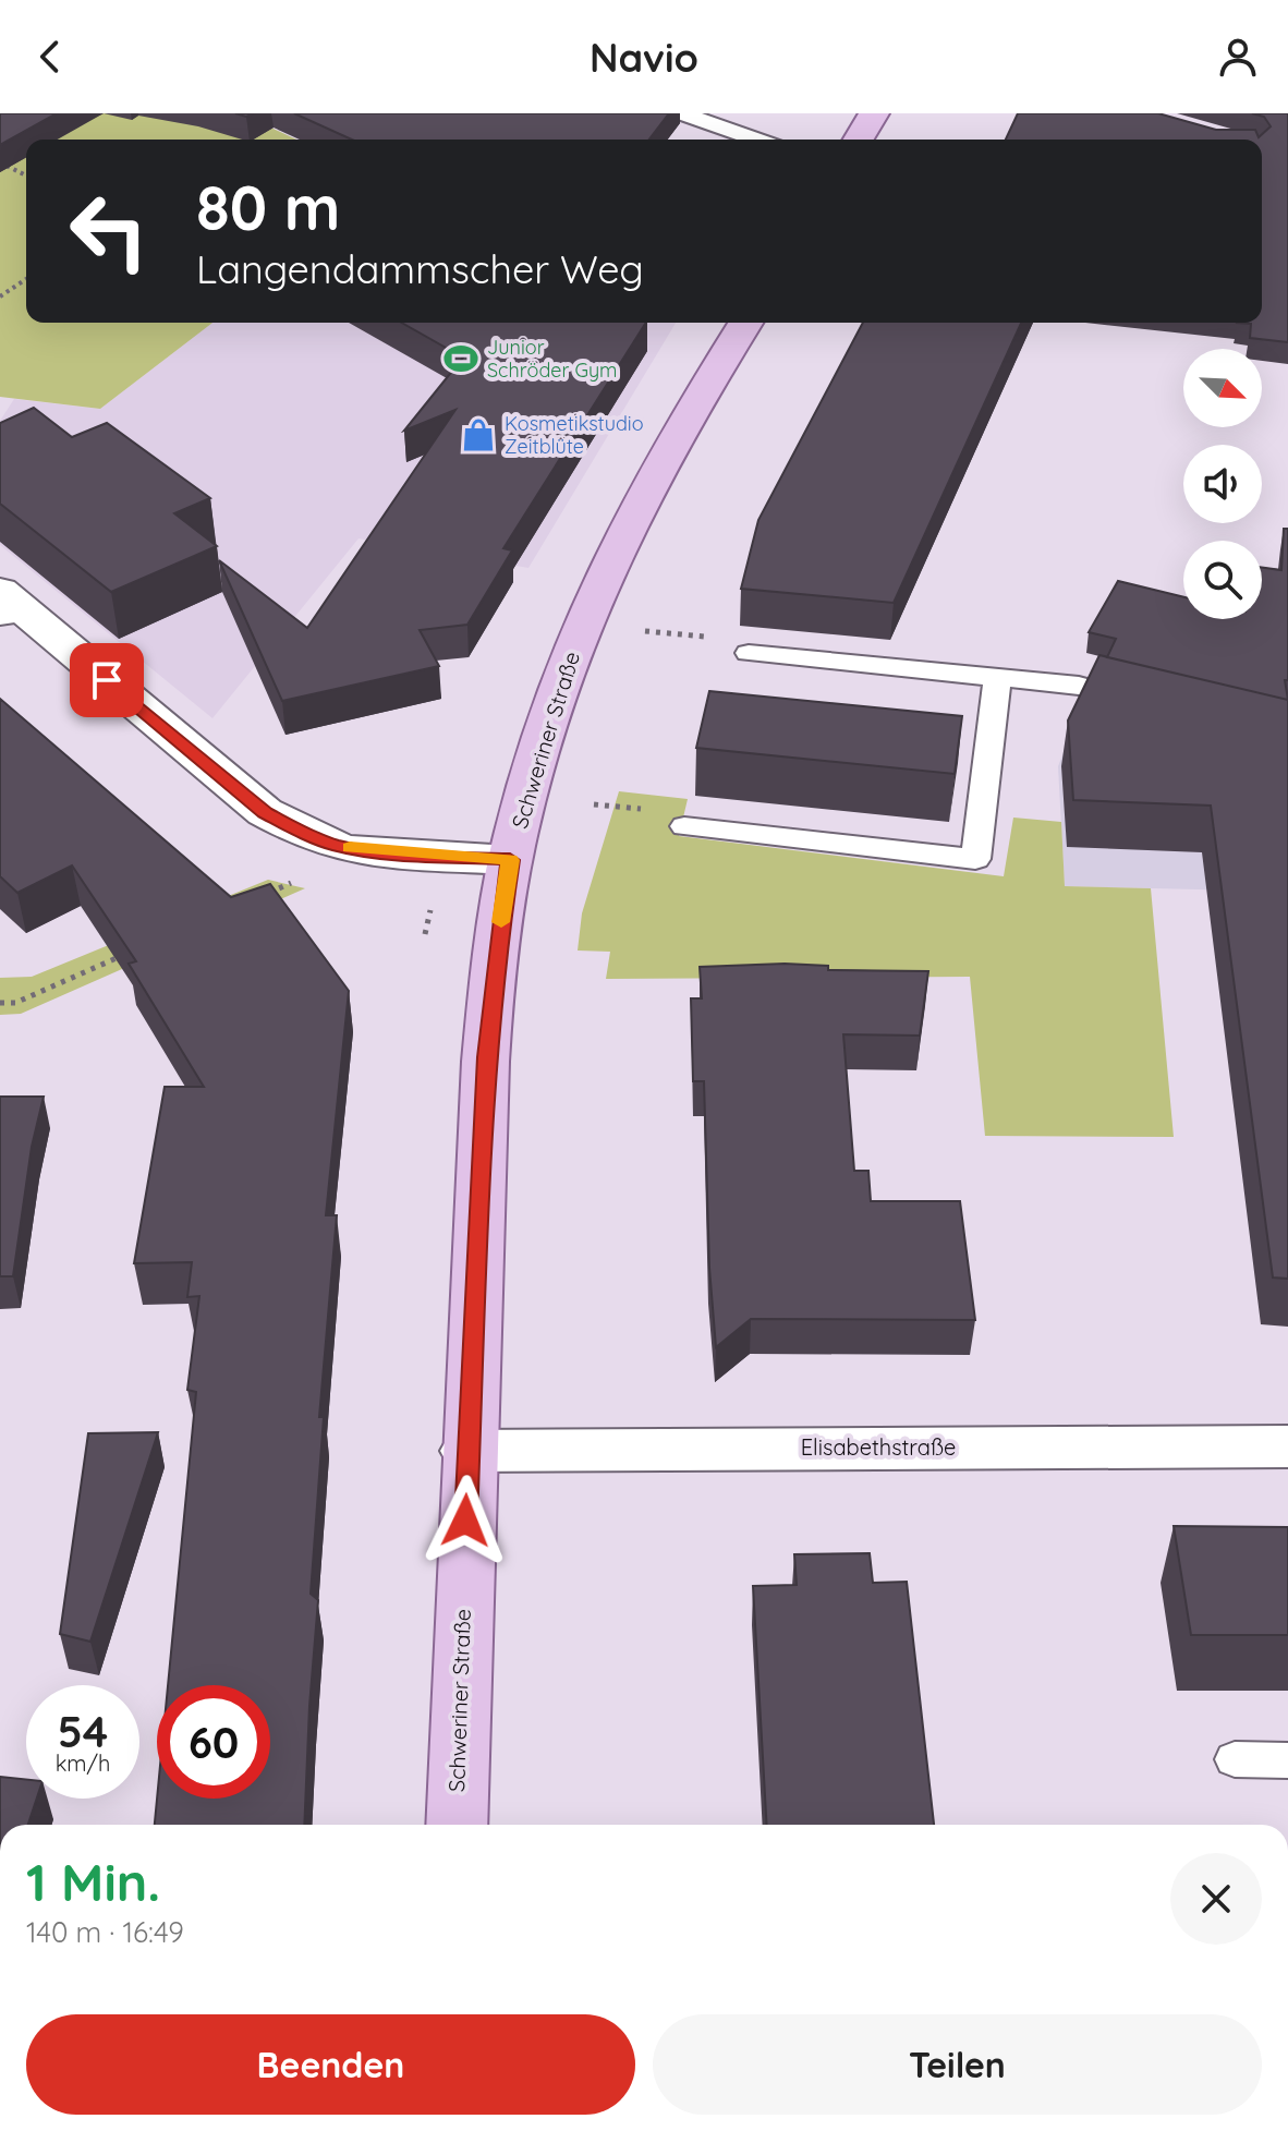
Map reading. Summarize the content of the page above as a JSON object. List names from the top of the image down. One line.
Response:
{"streets":{"main road":["Schweriner Straße"],"street":["Elisabethstraße"]},"crossings":[["Schweriner Straße","Elisabethstraße"]],"places":{"sports":["Junior Schröder Gym"],"shop":["Kosmetikstudio Zeitblüte"]},"north":"bottom right","page":{"header":"Navio","turn":["80 m","Langendammscher Weg"],"speed":"54 km/h","limit":"60","heading":["1 Min.","140 m · 16:49"],"buttons":["Beenden","Teilen"]}}
